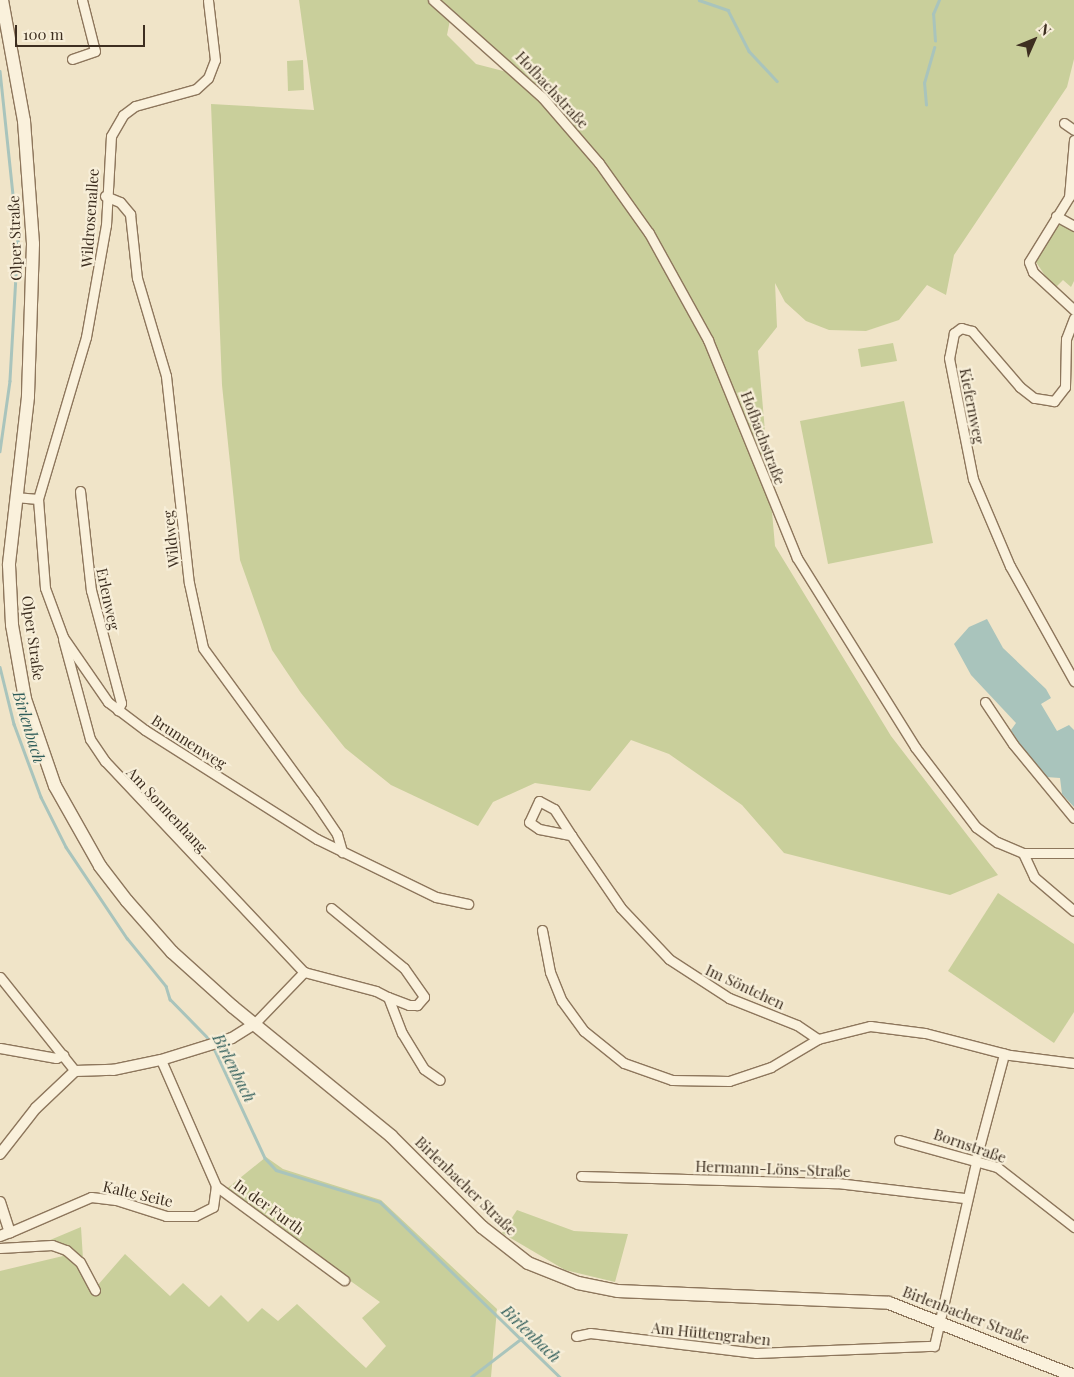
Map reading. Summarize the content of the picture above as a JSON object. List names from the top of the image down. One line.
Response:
{"streets":{"main road":["Olper Straße","Birlenbacher Straße"],"street":["Hofbachstraße","Wildrosenallee","Kiefernweg","Wildweg","Erlenweg","Brunnenweg","Am Sonnenhang","Im Söntchen","Bornstraße","Hermann-Löns-Straße","Kalte Seite","In der Furth","Am Hüttengraben"]},"crossings":[["Wildrosenallee","Wildweg"],["Wildrosenallee","Brunnenweg"],["Olper Straße","Birlenbacher Straße"],["Wildweg","Brunnenweg"],["Erlenweg","Brunnenweg"],["Brunnenweg","Am Sonnenhang"],["Birlenbacher Straße","Am Hüttengraben"],["Kalte Seite","In der Furth"]],"water":["Birlenbach"],"scale_bar":"100 m","north":"top right"}
